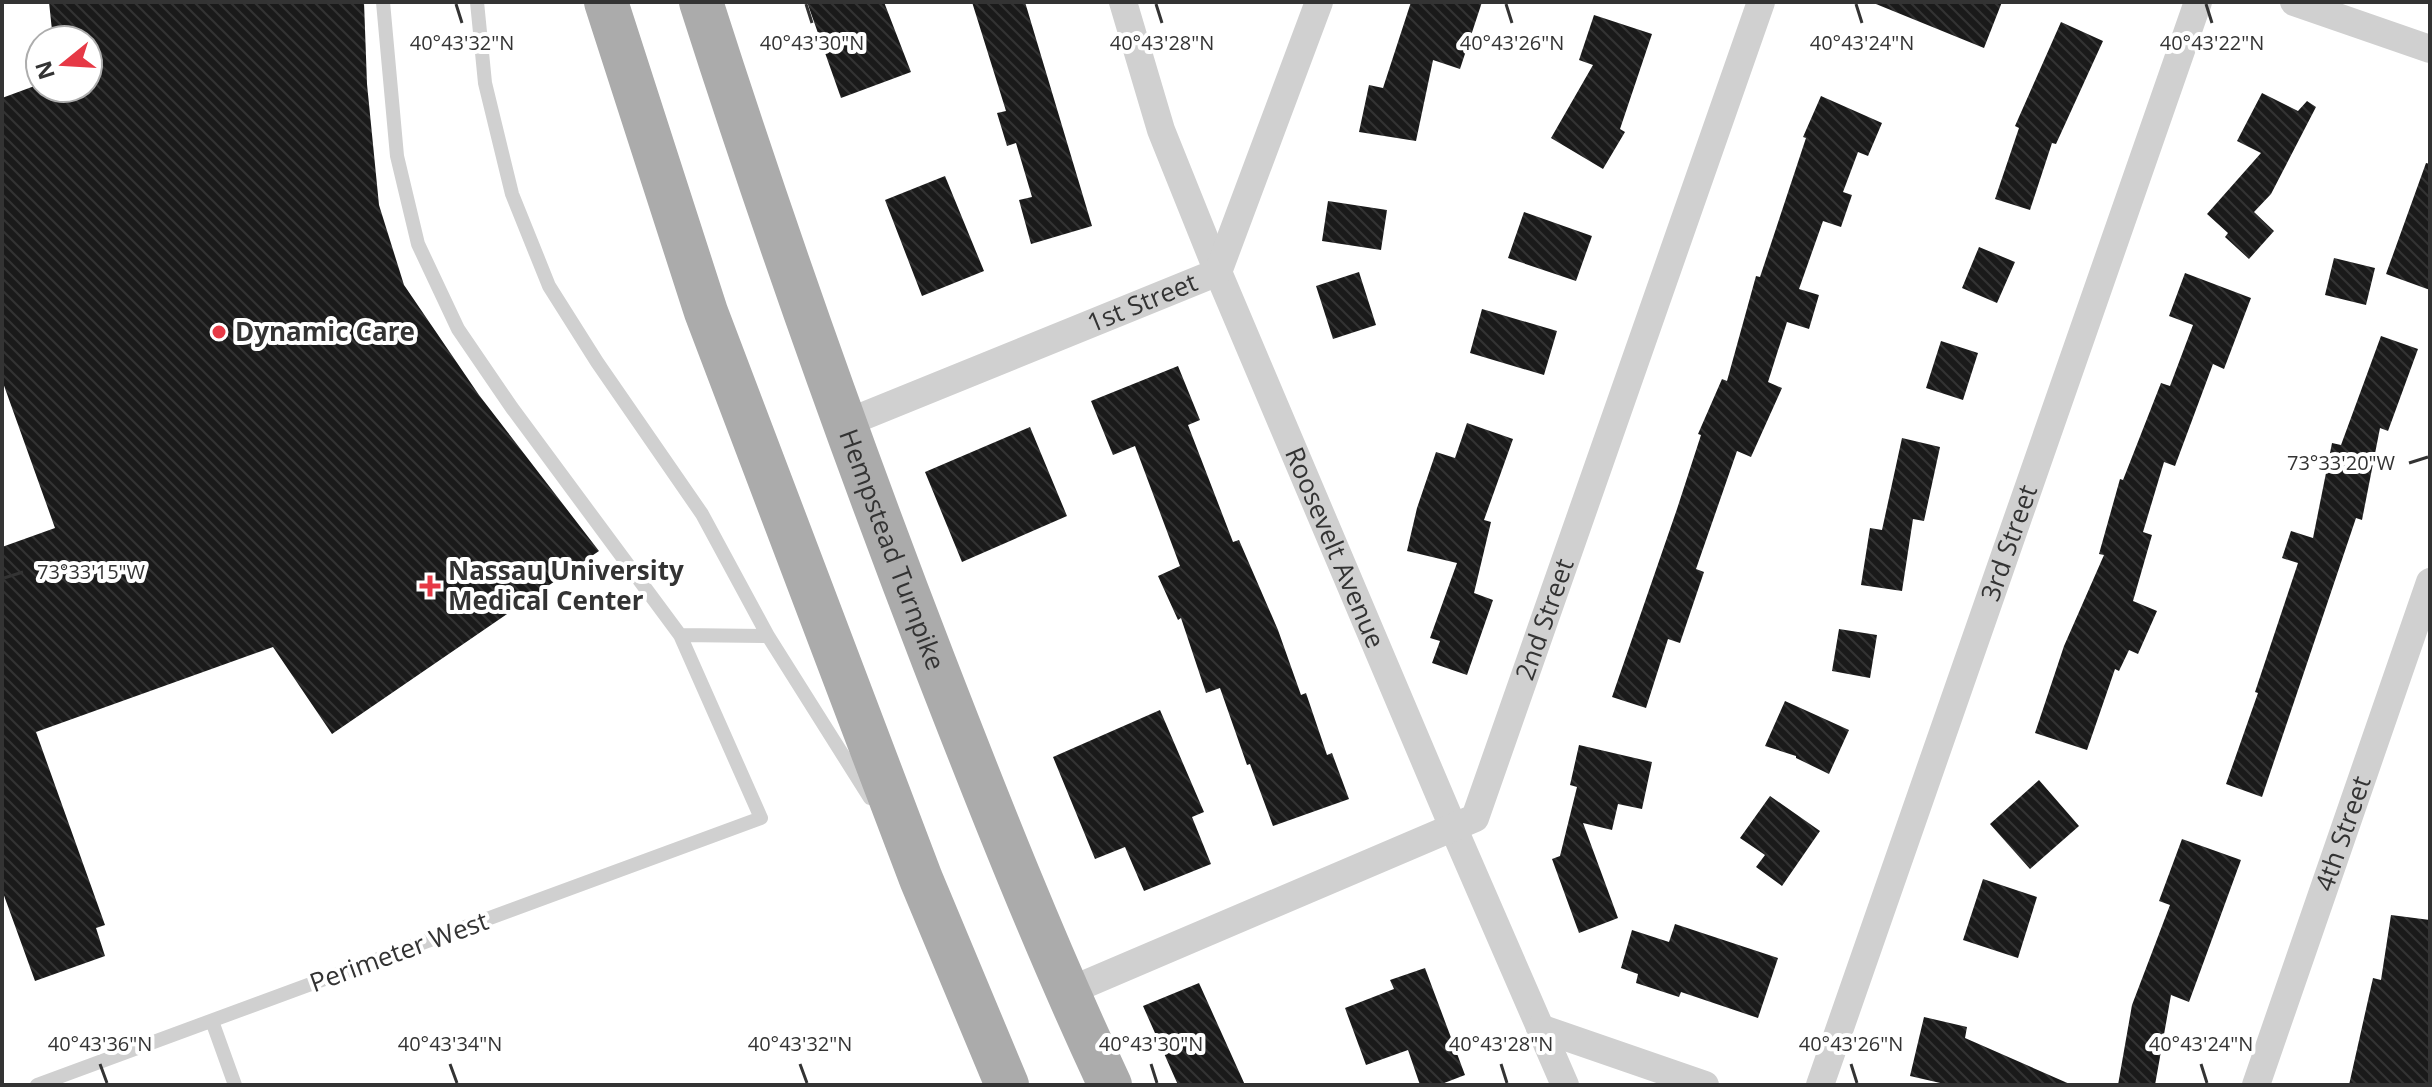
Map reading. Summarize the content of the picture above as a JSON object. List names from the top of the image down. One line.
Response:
{"streets":{"main road":["Hempstead Turnpike"],"street":["1st Street","3rd Street","Roosevelt Avenue","2nd Street","4th Street"],"lane":["Perimeter West"]},"crossings":[["1st Street","Roosevelt Avenue"],["1st Street","Hempstead Turnpike"],["Roosevelt Avenue","2nd Street"],["Hempstead Turnpike","2nd Street"]],"places":{"other":["Dynamic Care"],"health":["Nassau University Medical Center"]},"north":"left","coordinates":["40°43'32\"N","40°43'30\"N","40°43'28\"N","40°43'26\"N","40°43'24\"N","40°43'22\"N","73°33'20\"W","73°33'15\"W","40°43'36\"N","40°43'34\"N"]}
